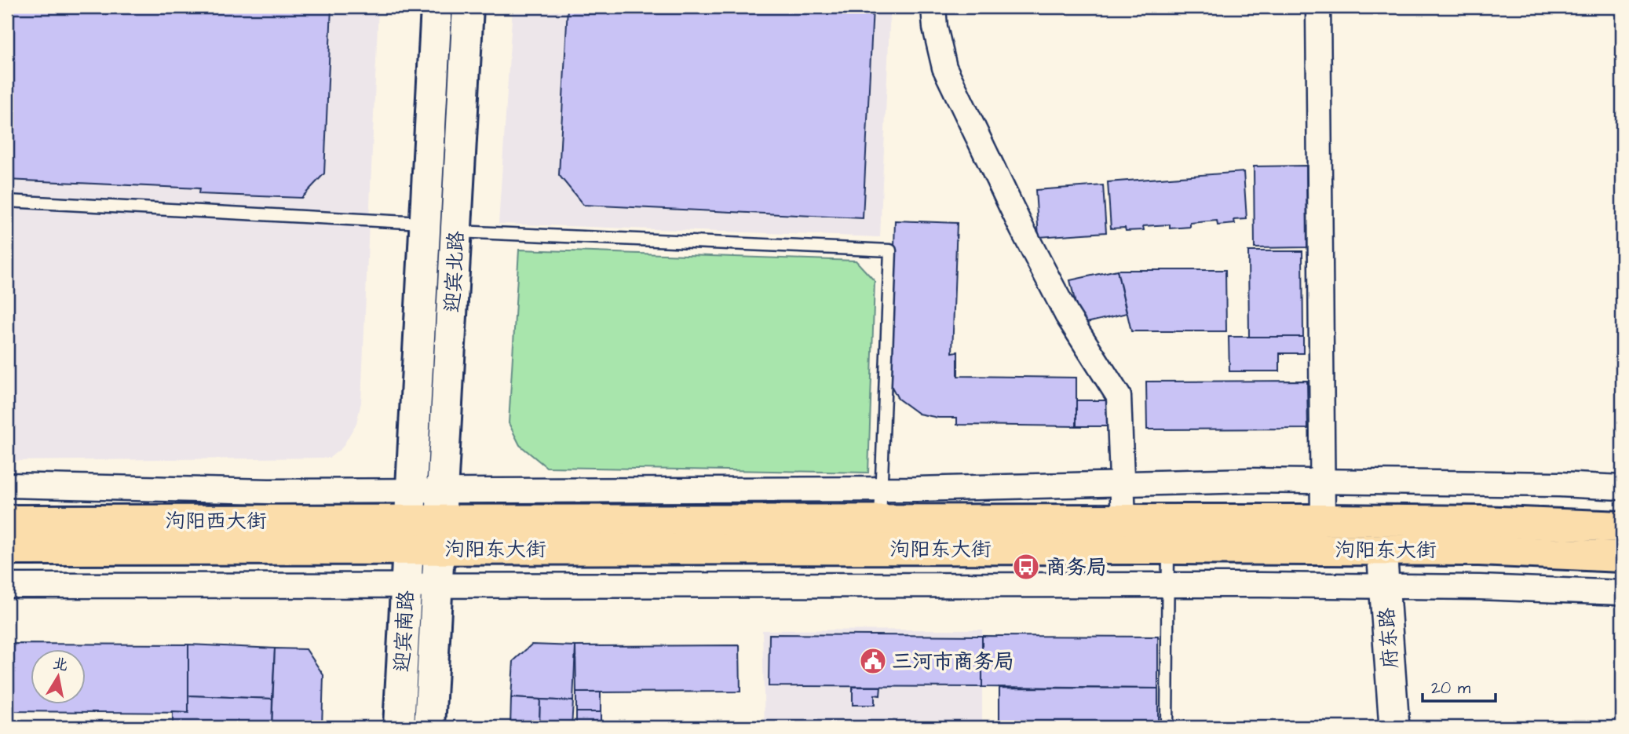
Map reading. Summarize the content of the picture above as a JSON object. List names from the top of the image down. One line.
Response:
{"streets":{"highway":["泃阳西大街","泃阳东大街"],"main road":["迎宾北路","迎宾南路"],"street":["府东路"]},"crossings":[["迎宾北路","泃阳西大街"],["迎宾北路","泃阳东大街"],["迎宾北路","迎宾南路"],["泃阳西大街","泃阳东大街"],["泃阳西大街","迎宾南路"],["泃阳东大街","迎宾南路"],["泃阳东大街","府东路"]],"places":{"bus stop":["商务局"],"public building":["三河市商务局"]},"scale_bar":"20 m","north":"top"}
